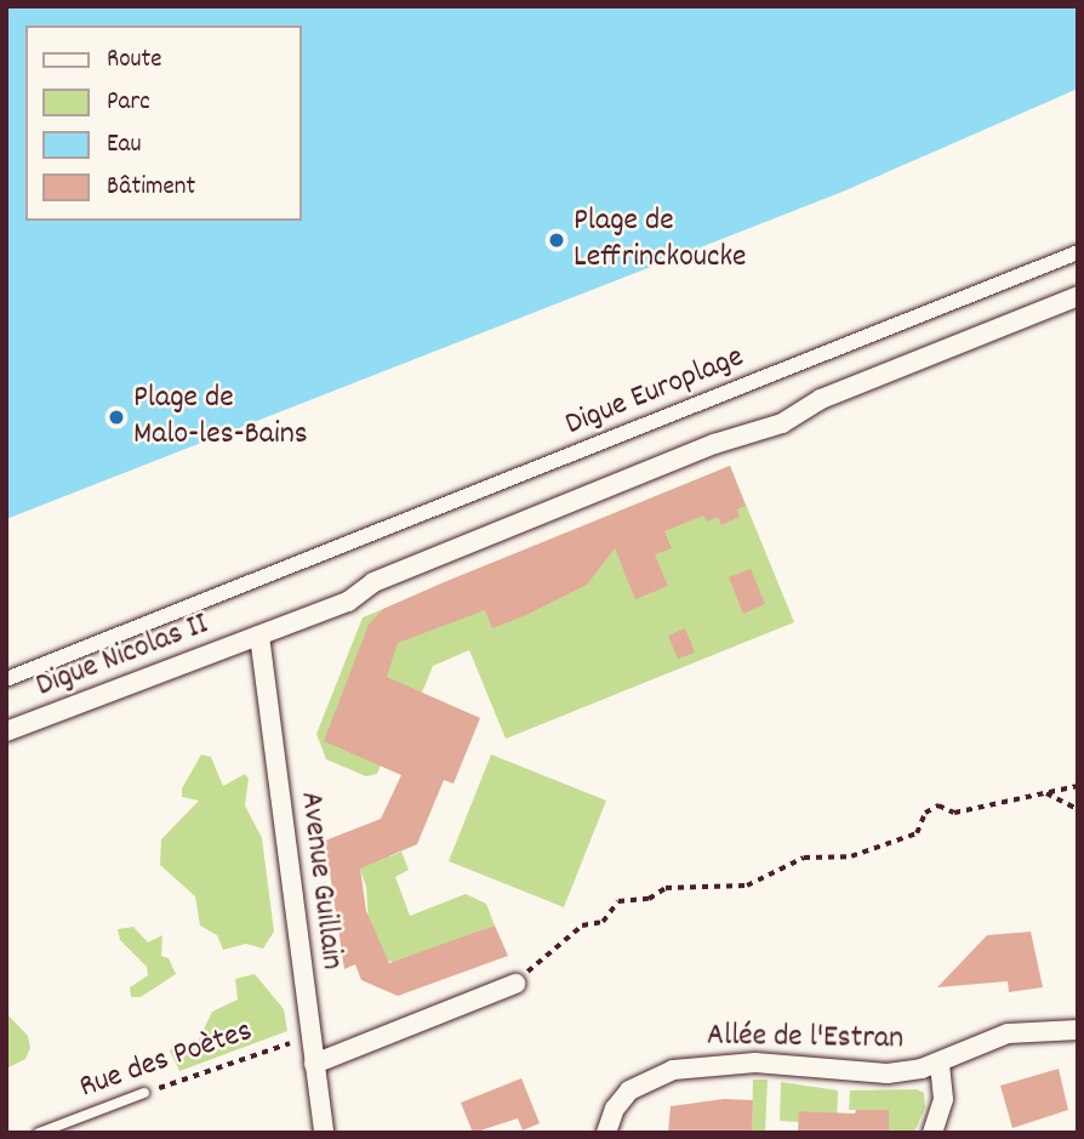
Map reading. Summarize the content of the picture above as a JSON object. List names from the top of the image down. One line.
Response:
{"streets":{"street":["Digue Europlage","Digue Nicolas II","Avenue Guillain","Allée de l'Estran"],"lane":["Rue des Poètes"]},"crossings":[["Digue Europlage","Digue Nicolas II"],["Digue Nicolas II","Avenue Guillain"],["Avenue Guillain","Rue des Poètes"]],"places":["Plage de Leffrinckoucke","Plage de Malo-les-Bains"],"legend":["Route","Parc","Eau","Bâtiment"]}
